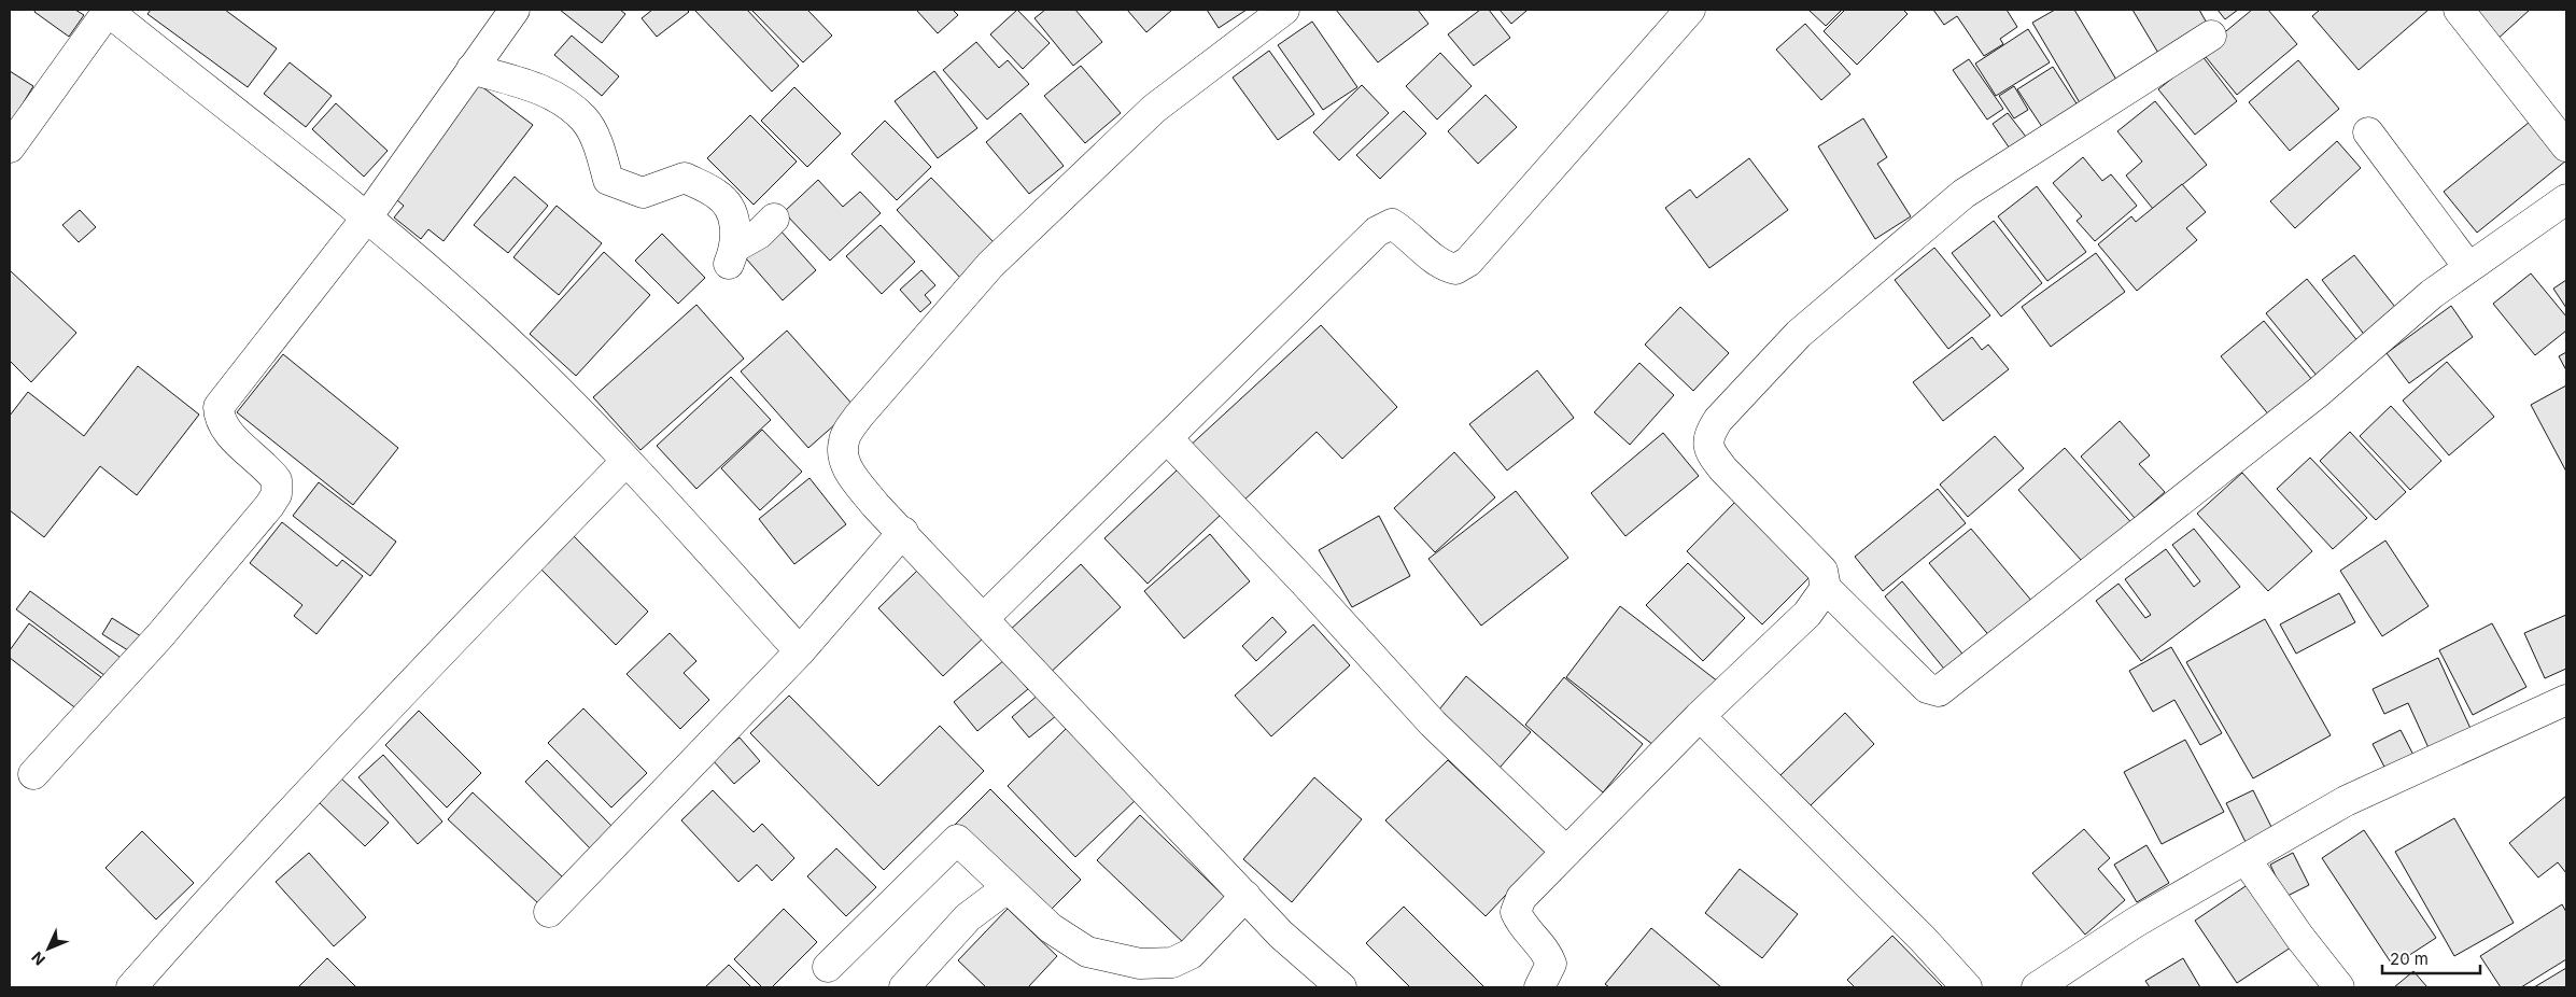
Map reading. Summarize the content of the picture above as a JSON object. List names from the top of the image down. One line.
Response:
{"scale_bar":"20 m","north":"bottom left"}
